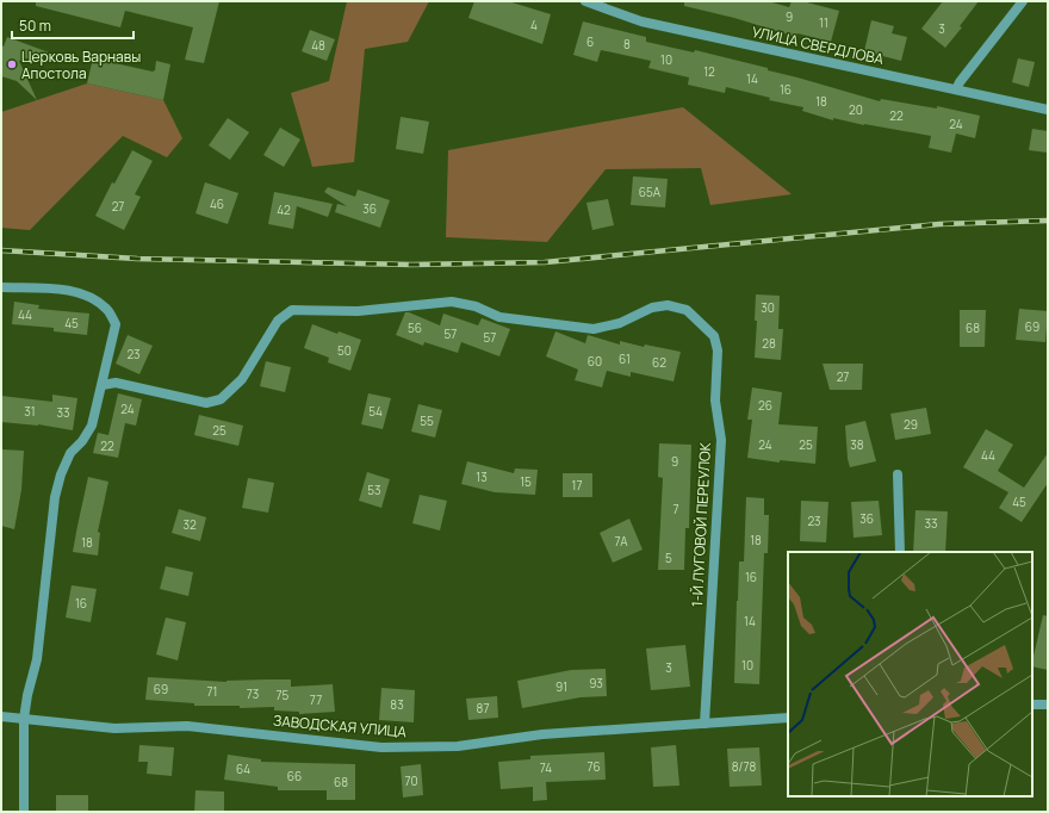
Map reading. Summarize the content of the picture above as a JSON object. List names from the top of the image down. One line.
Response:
{"streets":{"street":["УЛИЦА СВЕРДЛОВА","1-Й ЛУГОВОЙ ПЕРЕУЛОК","ЗАВОДСКАЯ УЛИЦА"]},"crossings":[["1-Й ЛУГОВОЙ ПЕРЕУЛОК","ЗАВОДСКАЯ УЛИЦА"]],"places":["Церковь Варнавы Апостола"],"house_numbers":["9","11","4","3","6","8","48","10","12","14","16","18","20","22","24","65А","46","27","36","42","30","44","45","69","56","68","57","57","28","50","23","61","60","62","27","26","24","31","54","33","55","29","25","24","25","38","22","44","9","13","15","17","53","45","7","36","23","33","32","18","7А","18","5","16","16","14","10","3","93","91","69","71","73","75","77","83","87","76","8/78","74","64","66","70","68"],"scale_bar":"50 m"}
